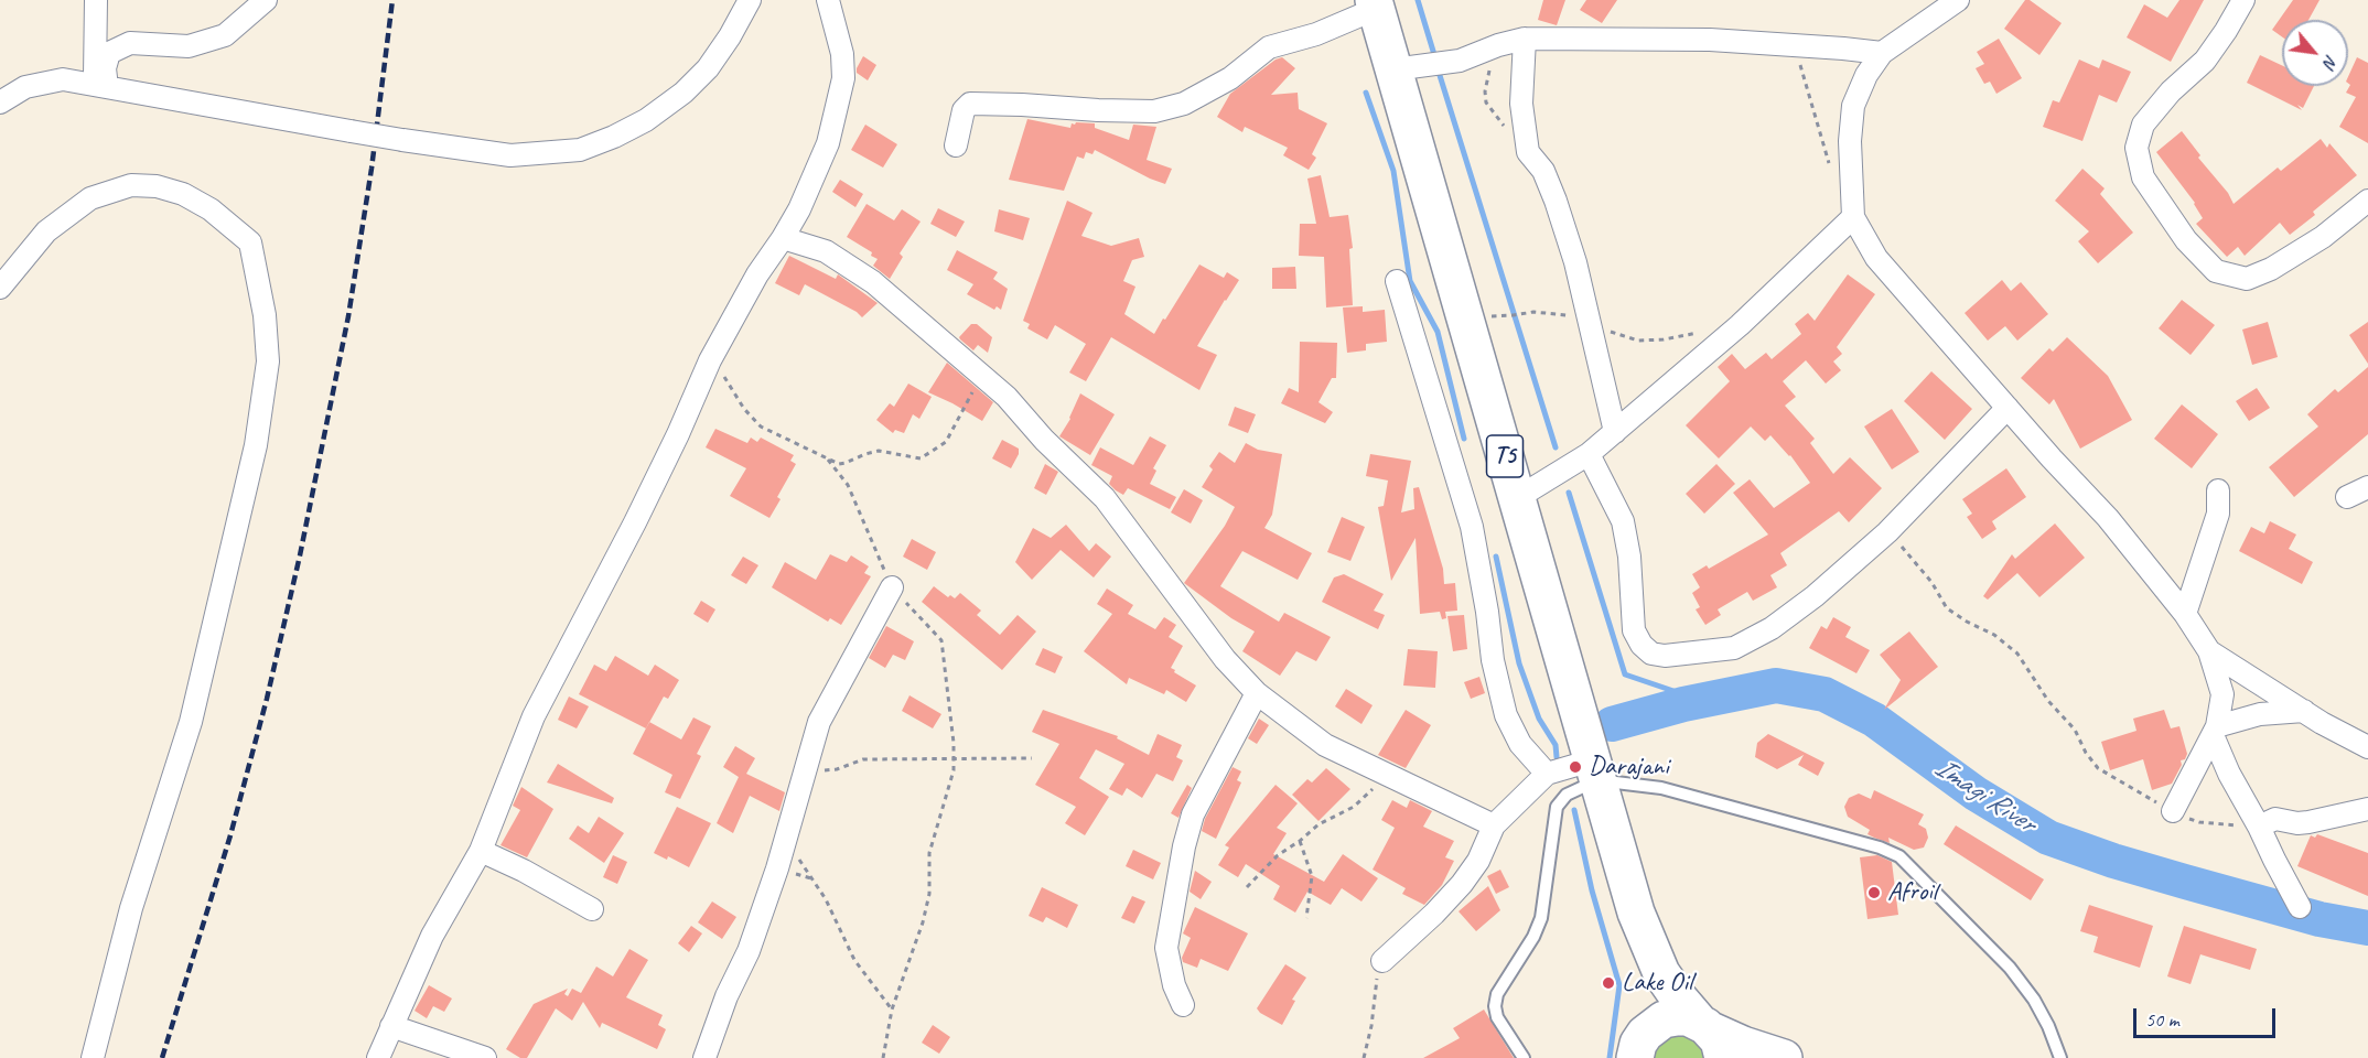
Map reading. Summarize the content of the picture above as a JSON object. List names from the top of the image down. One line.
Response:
{"streets":{"highway":["T5"]},"water":["Imagi River"],"places":["Darajani","Afroil","Lake Oil"],"scale_bar":"50 m","north":"bottom right"}
